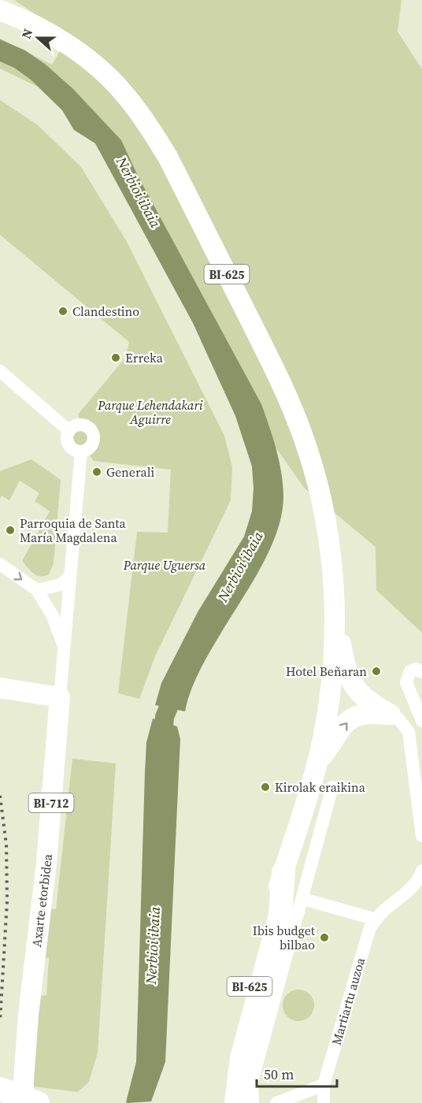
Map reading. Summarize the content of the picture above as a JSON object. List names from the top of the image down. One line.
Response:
{"streets":{"main road":["BI-625","BI-712","Axarte etorbidea"],"street":["Martiartu auzoa"]},"water":["Nerbioi ibaia"],"parks":["Parque Lehendakari Aguirre","Parque Uguersa"],"places":["Clandestino","Erreka","Generali","Parroquia de Santa María Magdalena","Hotel Beñaran","Kirolak eraikina","Ibis budget bilbao"],"scale_bar":"50 m","north":"left"}
